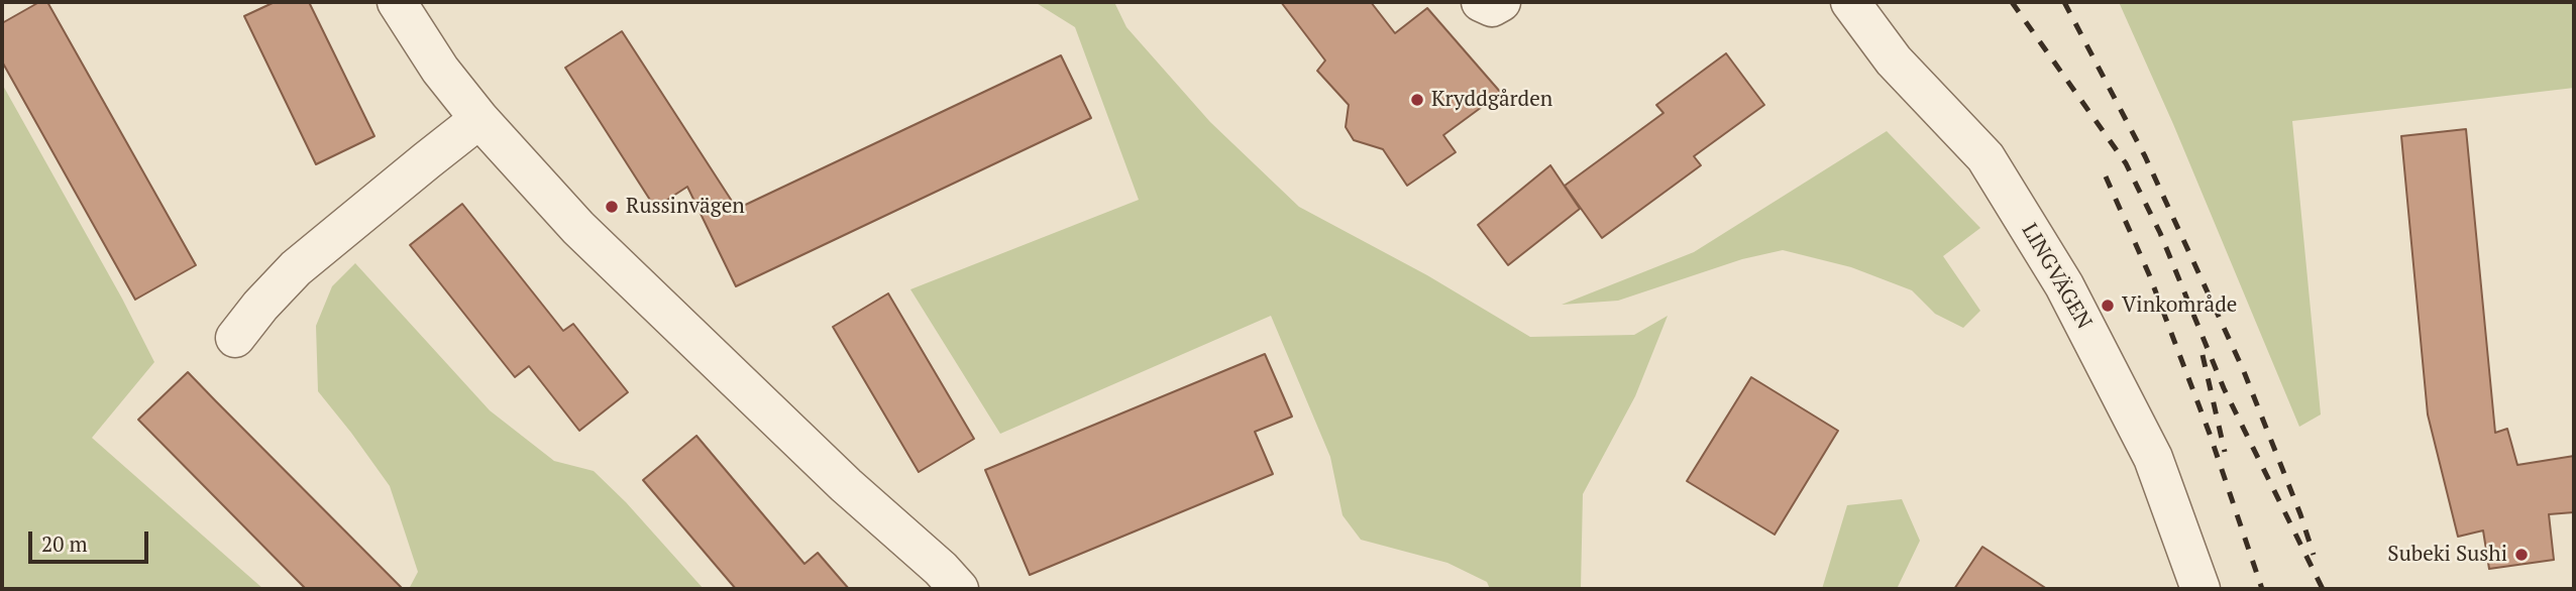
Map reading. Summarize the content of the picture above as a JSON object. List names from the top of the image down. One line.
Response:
{"streets":{"street":["LINGVÄGEN"]},"places":["Kryddgården","Russinvägen","Vinkområde","Subeki Sushi"],"scale_bar":"20 m"}
